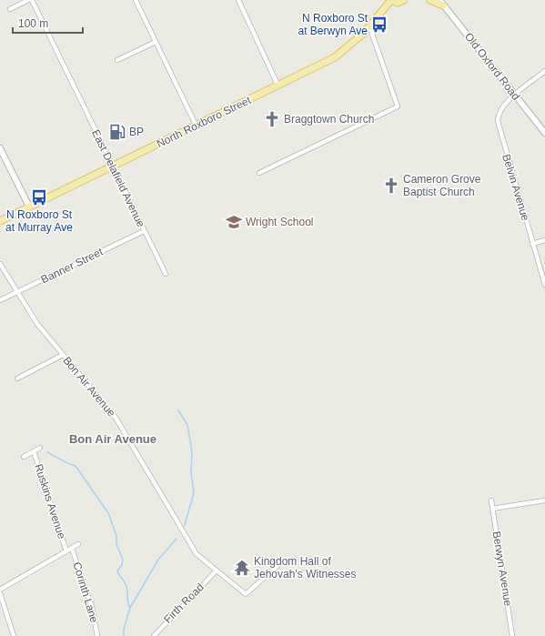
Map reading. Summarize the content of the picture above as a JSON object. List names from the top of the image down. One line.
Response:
{"streets":{"main road":["North Roxboro Street"],"street":["Old Oxford Road","East Delafield Avenue","Belvin Avenue","Banner Street","Bon Air Avenue","Ruskins Avenue","Berwyn Avenue","Corinth Lane","Firth Road"]},"crossings":[["Old Oxford Road","Belvin Avenue"],["North Roxboro Street","East Delafield Avenue"],["East Delafield Avenue","Banner Street"],["Banner Street","Bon Air Avenue"],["Bon Air Avenue","Firth Road"]],"districts":["Bon Air Avenue"],"places":{"bus stop":["N Roxboro St at Berwyn Ave","N Roxboro St at Murray Ave"],"church":["Braggtown Church","Cameron Grove Baptist Church"],"fuel station":["BP"],"school or university":["Wright School"],"temple":["Kingdom Hall of Jehovah’s Witnesses"]},"scale_bar":"100 m"}
